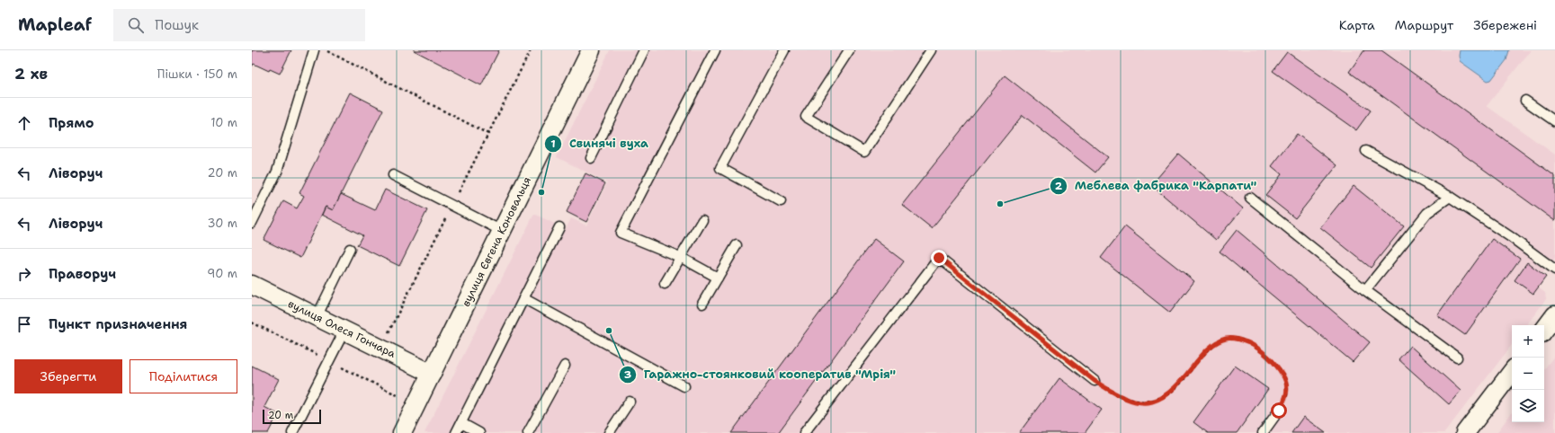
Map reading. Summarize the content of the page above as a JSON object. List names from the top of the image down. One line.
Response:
{"streets":{"street":["вулиця Євгена Коновальця","вулиця Олеся Гончара"]},"crossings":[["вулиця Євгена Коновальця","вулиця Олеся Гончара"]],"places":["Свинячі вуха","Меблева фабрика \"Карпати\"","Гаражно-стоянковий кооператив \"Мрія\""],"scale_bar":"20 m","page":{"header":"Mapleaf","search":"Пошук","nav":["Карта","Маршрут","Збережені"],"heading":["2 хв","Пішки · 150 m"],"list":[["Прямо","10 m"],["Ліворуч","20 m"],["Ліворуч","30 m"],["Праворуч","90 m"],"Пункт призначення"],"map_buttons":["+","−"],"buttons":["Зберегти","Поділитися"],"scale":"20 m"}}
